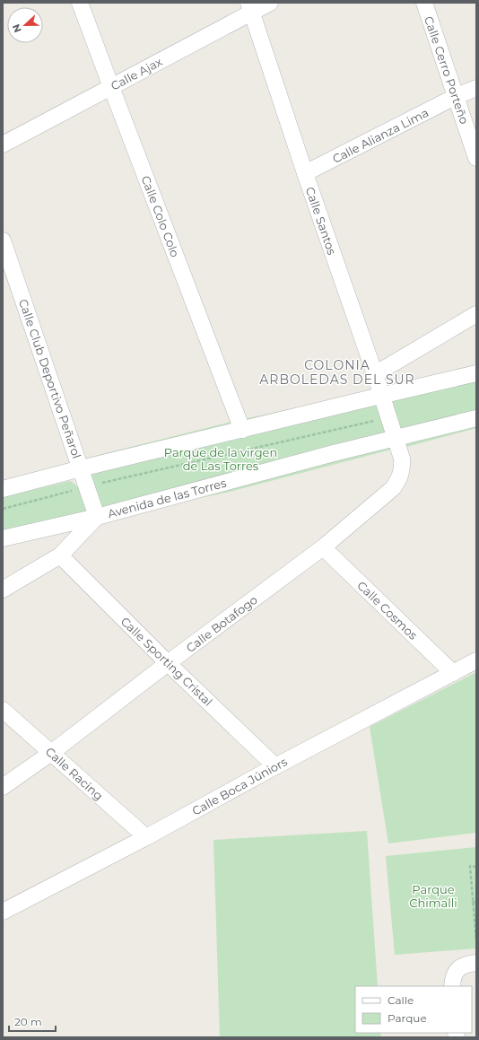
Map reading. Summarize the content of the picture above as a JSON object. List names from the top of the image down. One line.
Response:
{"streets":{"street":["Calle Cerro Porteño","Calle Ajax","Calle Alianza Lima","Calle Colo Colo","Calle Santos","Calle Club Deportivo Peñarol","Avenida de las Torres","Calle Cosmos","Calle Botafogo","Calle Sporting Cristal","Calle Racing","Calle Boca Júniors"]},"crossings":[["Calle Cerro Porteño","Calle Alianza Lima"],["Calle Ajax","Calle Colo Colo"],["Calle Ajax","Calle Santos"],["Calle Alianza Lima","Calle Santos"],["Calle Santos","Avenida de las Torres"],["Calle Santos","Calle Botafogo"],["Calle Club Deportivo Peñarol","Avenida de las Torres"],["Avenida de las Torres","Calle Botafogo"],["Calle Cosmos","Calle Botafogo"],["Calle Cosmos","Calle Boca Júniors"],["Calle Botafogo","Calle Sporting Cristal"],["Calle Botafogo","Calle Racing"],["Calle Sporting Cristal","Calle Boca Júniors"],["Calle Racing","Calle Boca Júniors"]],"districts":["COLONIA ARBOLEDAS DEL SUR"],"parks":["Parque de la virgen de Las Torres","Parque Chimalli"],"legend":["Calle","Parque"],"scale_bar":"20 m","north":"left"}
